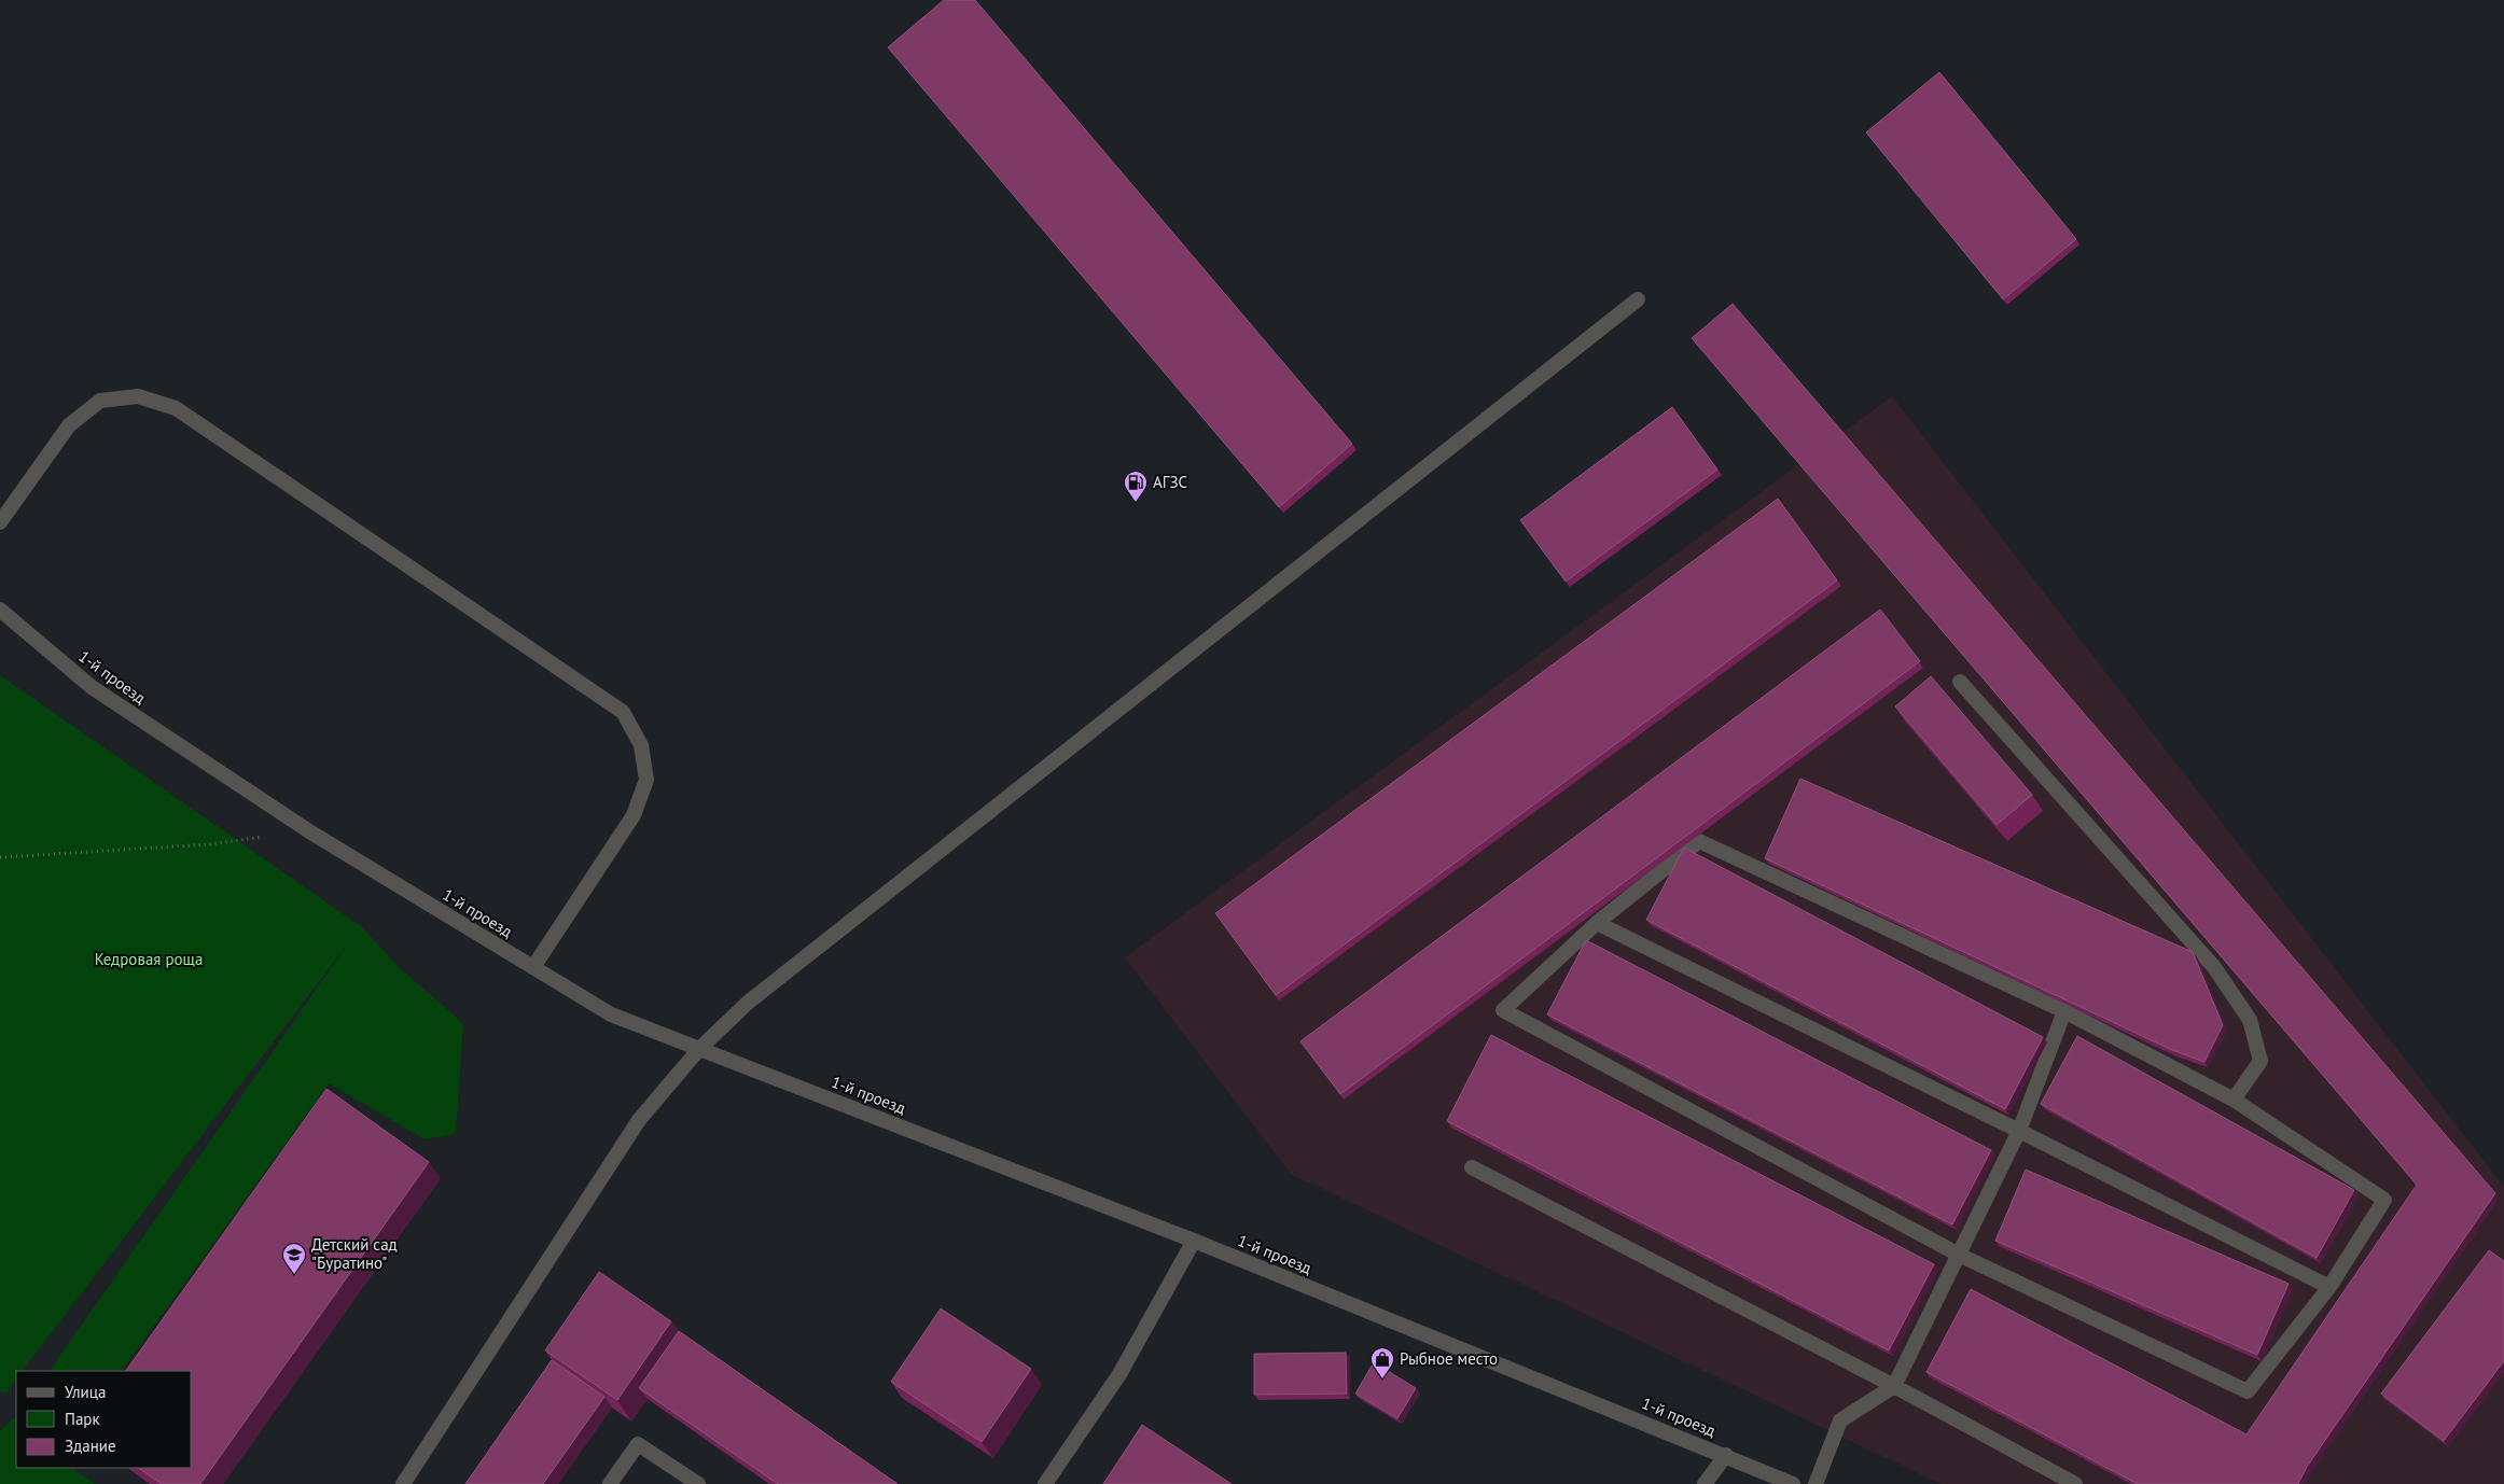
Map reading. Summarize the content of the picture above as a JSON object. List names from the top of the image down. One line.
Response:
{"streets":{"street":["1-й проезд"]},"parks":["Кедровая роща"],"places":{"fuel station":["АГЗС"],"school or university":["Детский сад \"Буратино\""],"shop":["Рыбное место"]},"legend":["Улица","Парк","Здание"]}
